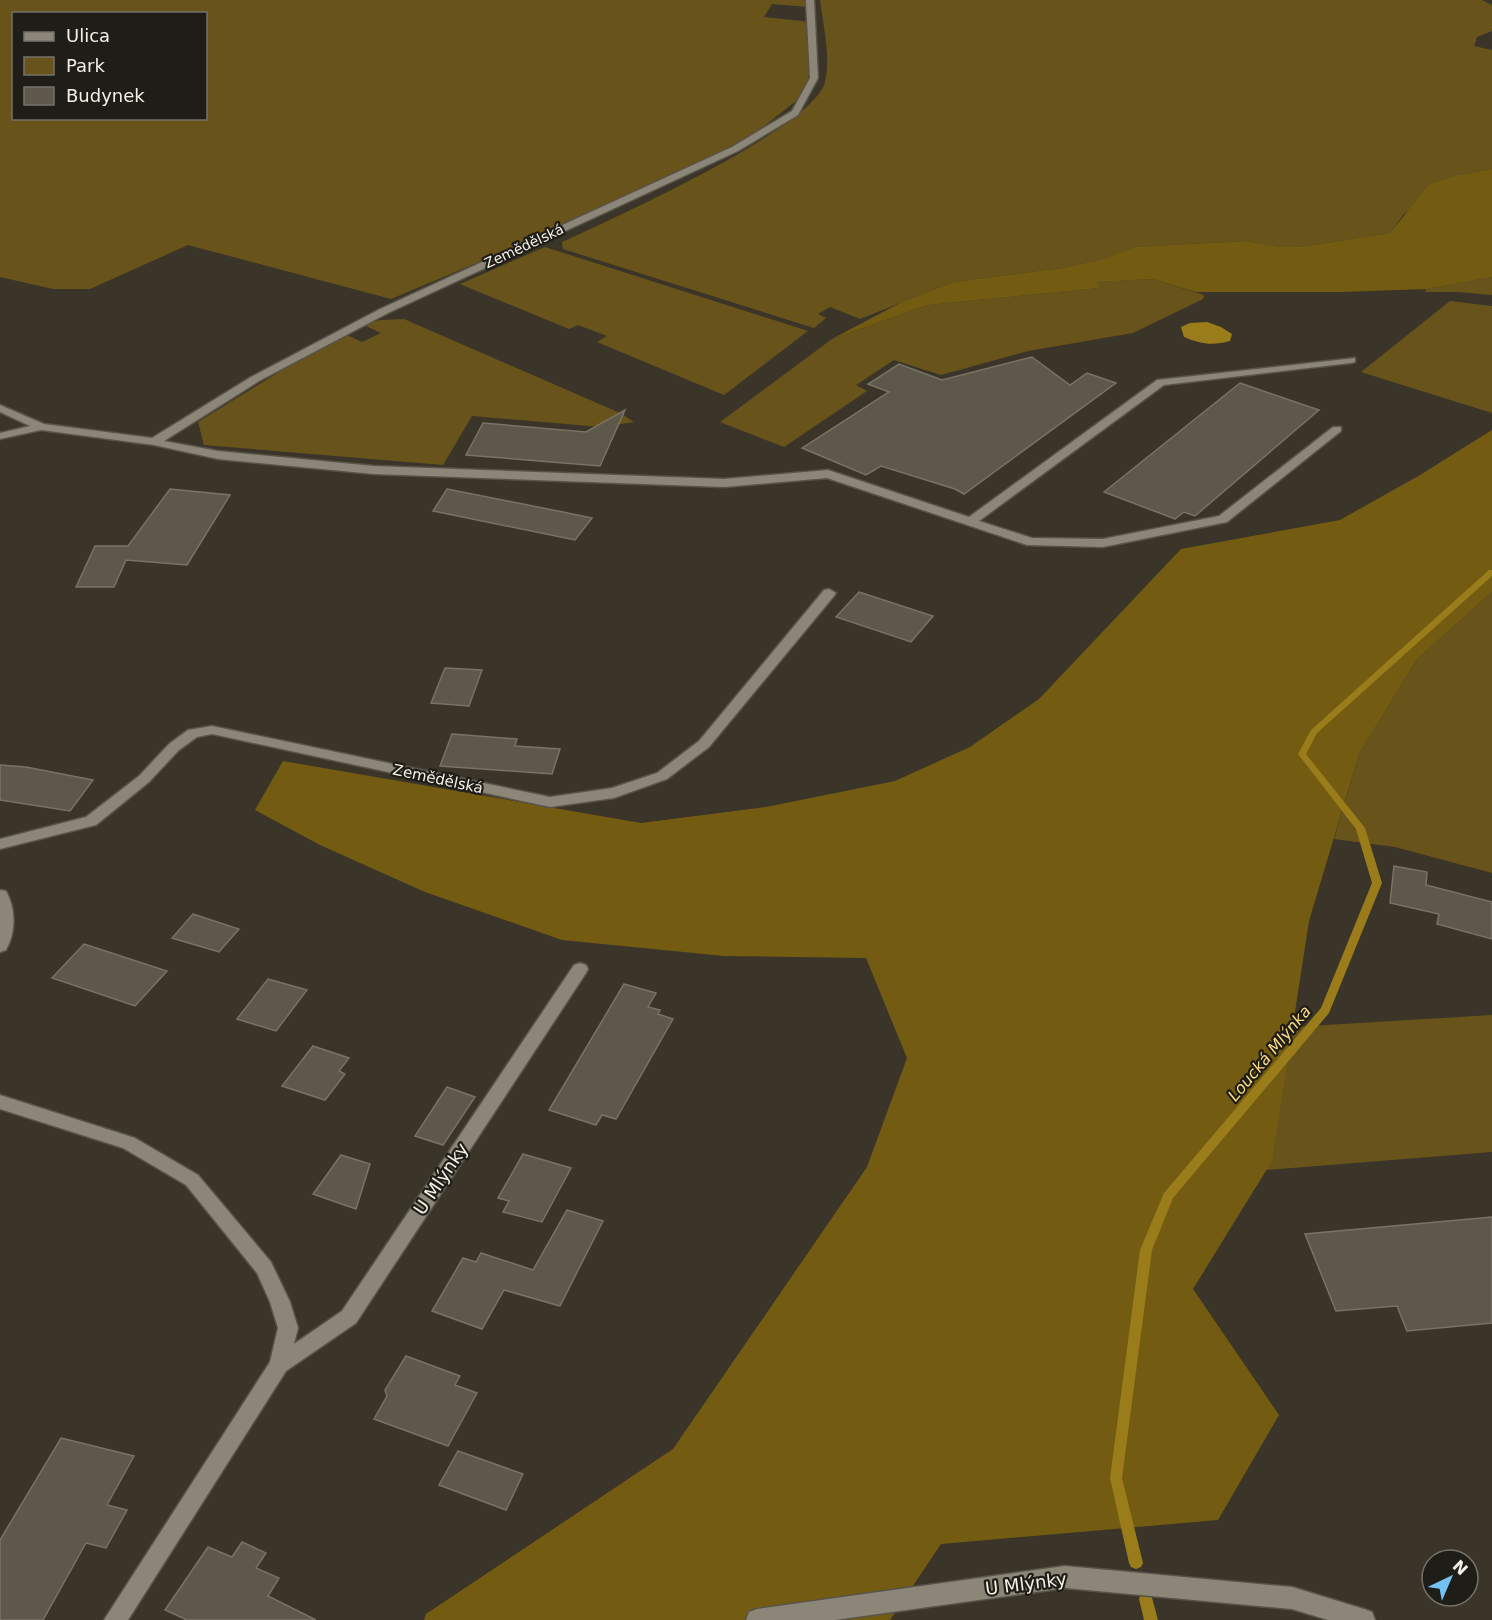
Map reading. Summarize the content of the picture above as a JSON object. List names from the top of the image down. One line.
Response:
{"streets":{"street":["Zemědělská","U Mlýnky"]},"water":["Loucká Mlýnka"],"legend":["Ulica","Park","Budynek"],"north":"top right"}
